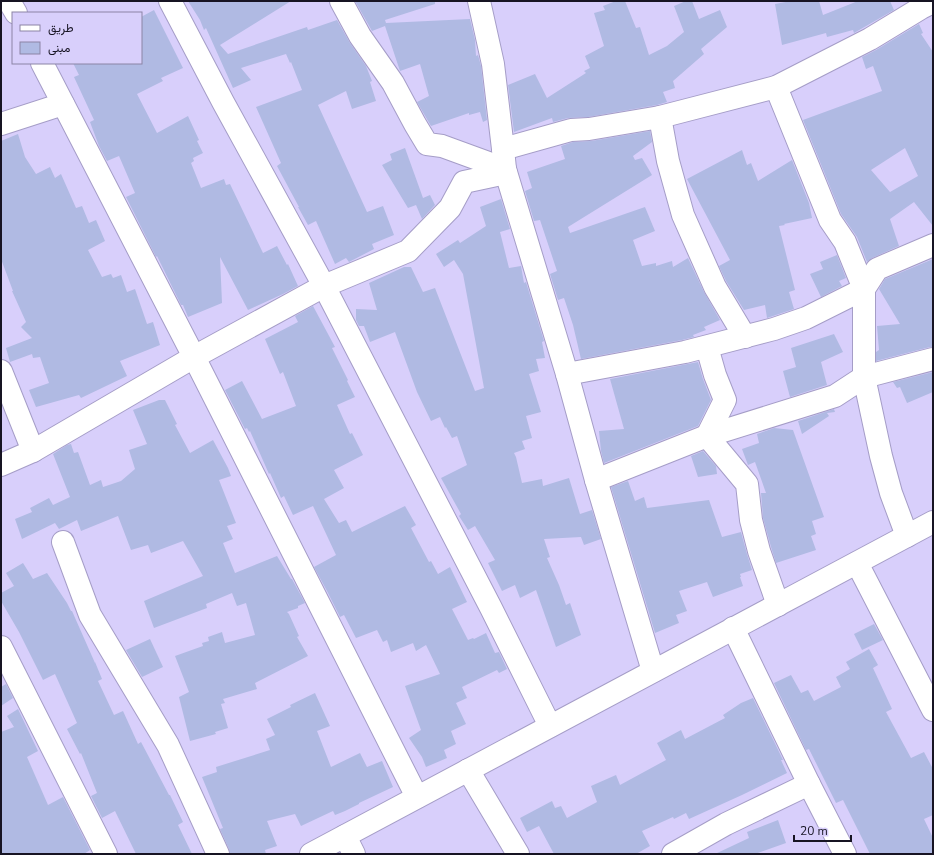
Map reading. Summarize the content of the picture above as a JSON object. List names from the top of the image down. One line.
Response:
{"legend":["طريق","مبنى"],"scale_bar":"20 m"}
